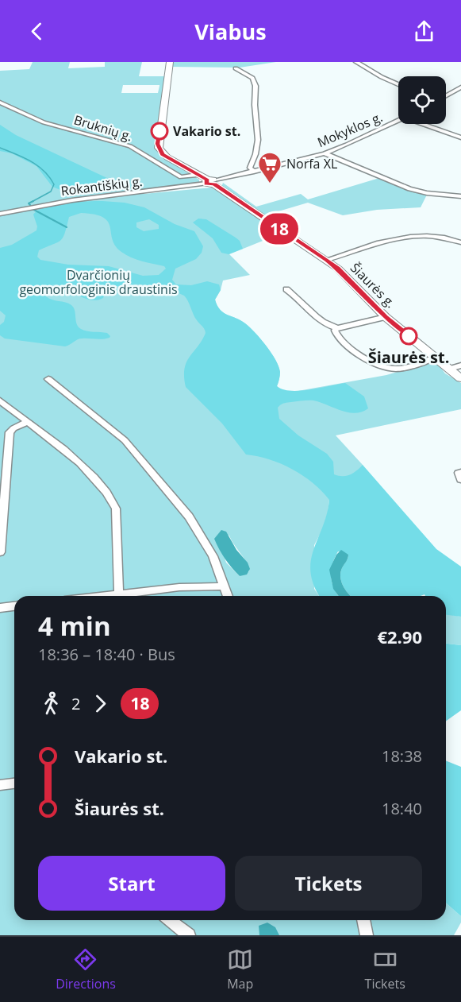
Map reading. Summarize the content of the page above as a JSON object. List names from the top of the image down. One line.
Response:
{"streets":{"main road":["Šiaurės g."],"street":["Bruknių g.","Mokyklos g.","Rokantiškių g."]},"crossings":[["Bruknių g.","Šiaurės g."],["Mokyklos g.","Rokantiškių g."],["Mokyklos g.","Šiaurės g."],["Rokantiškių g.","Šiaurės g."]],"parks":["Dvarčionių geomorfologinis draustinis"],"places":{"other":["Vakario st.","Šiaurės st."],"supermarket":["Norfa XL"]},"lines":["bus line 18"],"page":{"header":"Viabus","on_map":"18","heading":["4 min","18:36 – 18:40 · Bus","€2.90"],"legs":["2","18"],"list":[{"name":"Vakario st.","value":"18:38"},{"name":"Šiaurės st.","value":"18:40"}],"buttons":["Start","Tickets"],"tabs":["Directions","Map","Tickets"]}}
